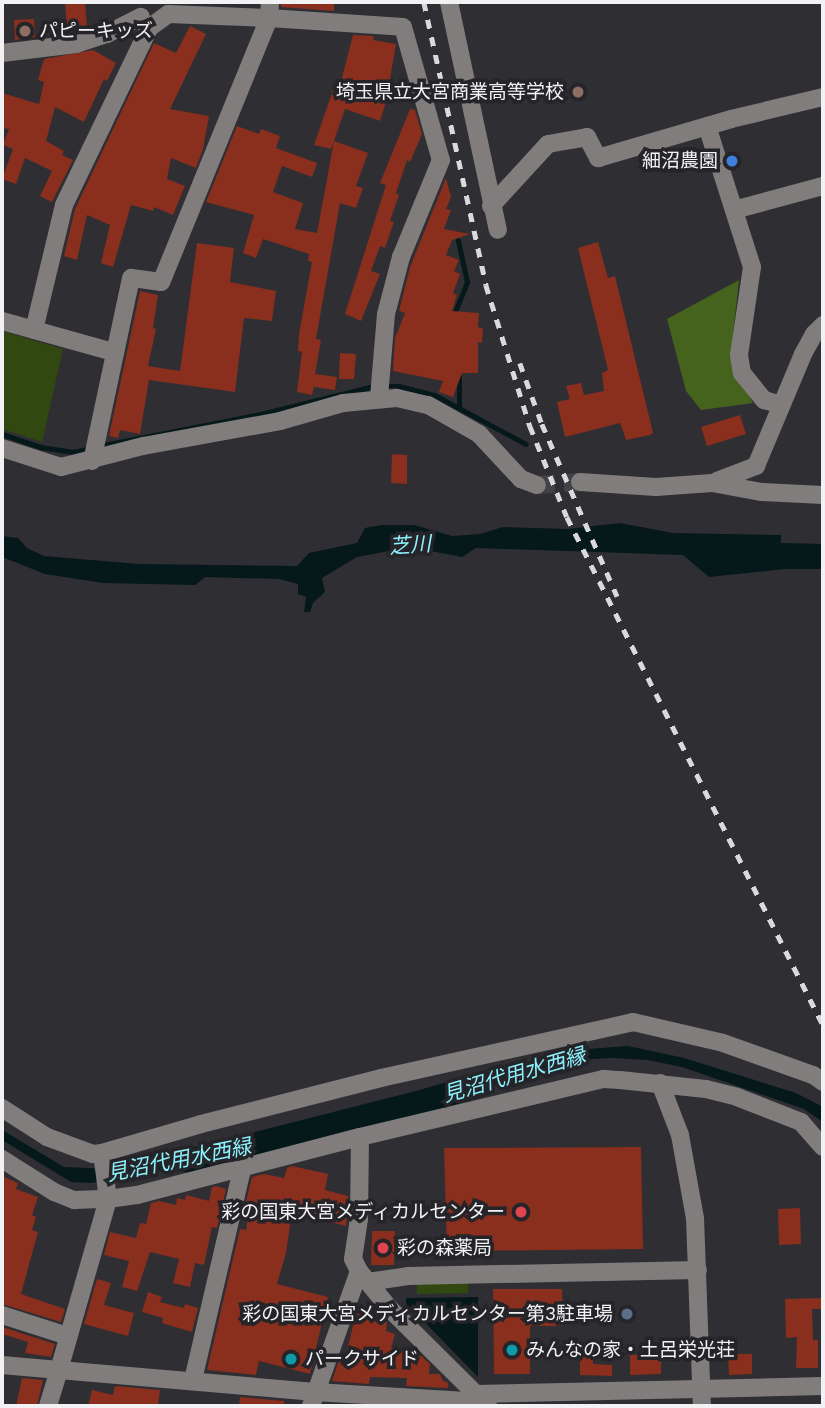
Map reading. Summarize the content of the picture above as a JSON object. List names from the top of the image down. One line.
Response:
{"water":["芝川","見沼代用水西縁","見沼代用水西緑"],"places":["パピーキッズ","埼玉県立大宮商業高等学校","細沼農園","彩の国東大宮メディカルセンター","彩の森薬局","彩の国東大宮メディカルセンター第3駐車場","みんなの家・土呂栄光荘","パークサイド"]}
